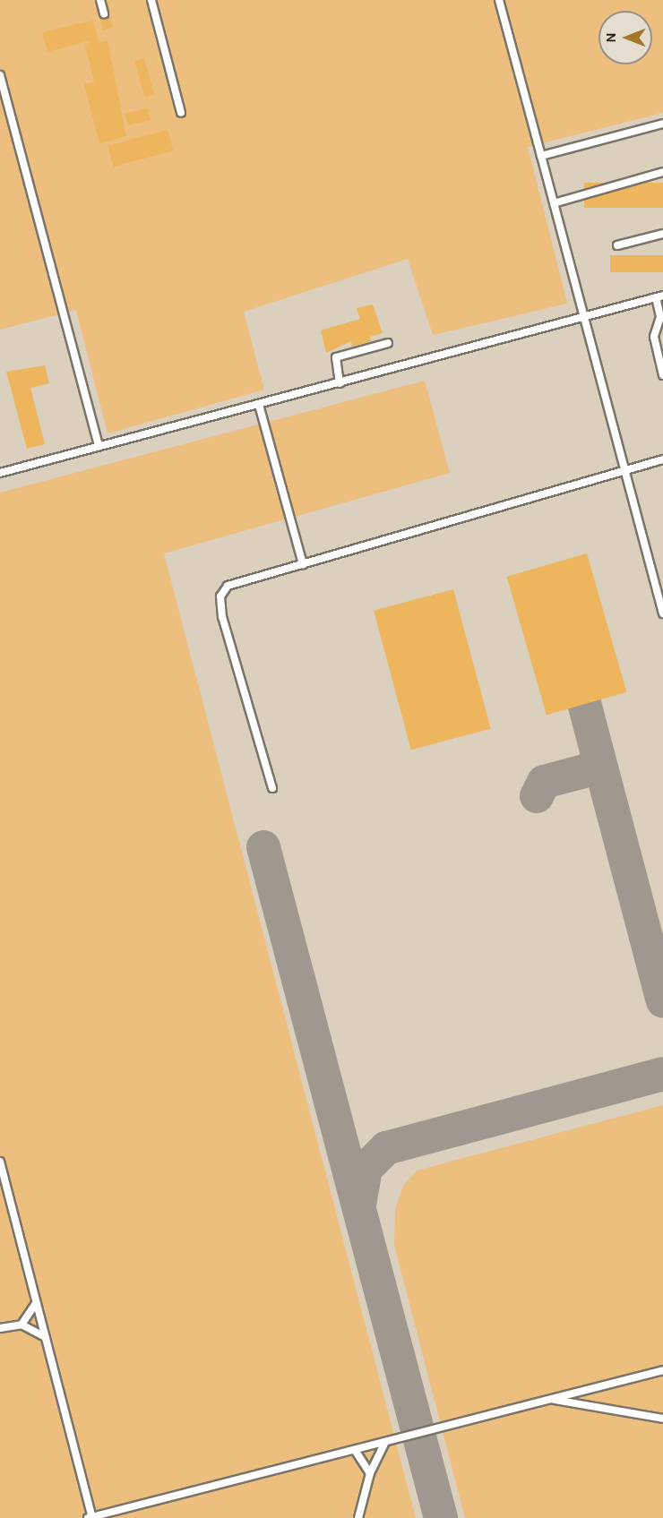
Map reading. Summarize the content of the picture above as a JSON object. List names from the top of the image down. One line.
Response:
{"north":"left"}
